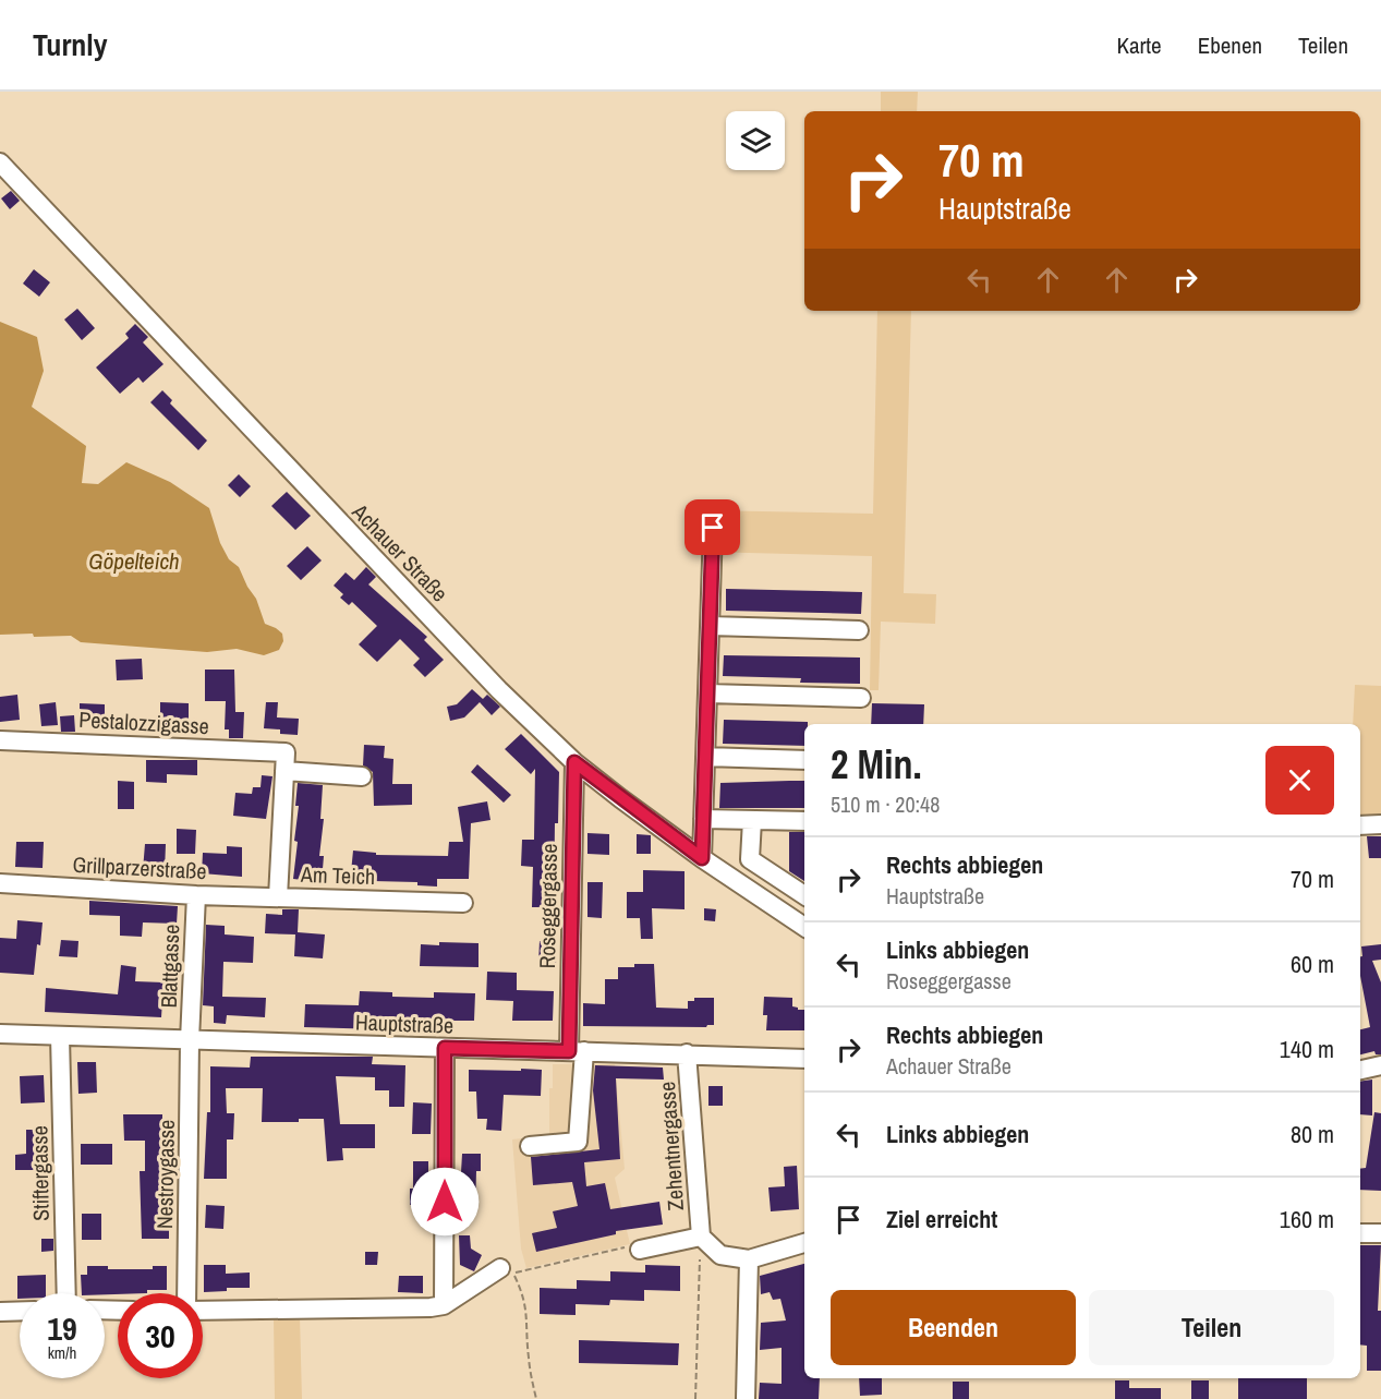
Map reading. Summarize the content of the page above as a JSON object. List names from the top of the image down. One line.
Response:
{"streets":{"street":["Achauer Straße","Pestalozzigasse","Grillparzerstraße","Am Teich","Roseggergasse","Blattgasse","Hauptstraße","Zehentnergasse","Stiftergasse","Nestroygasse"]},"crossings":[["Achauer Straße","Roseggergasse"],["Pestalozzigasse","Am Teich"],["Grillparzerstraße","Am Teich"],["Grillparzerstraße","Blattgasse"],["Roseggergasse","Hauptstraße"],["Blattgasse","Hauptstraße"],["Blattgasse","Nestroygasse"],["Hauptstraße","Zehentnergasse"],["Hauptstraße","Stiftergasse"],["Hauptstraße","Nestroygasse"]],"water":["Göpelteich"],"page":{"header":"Turnly","nav":["Karte","Ebenen","Teilen"],"turn":["70 m","Hauptstraße"],"heading":["2 Min.","510 m · 20:48"],"list":[{"name":"Rechts abbiegen","note":"Hauptstraße","value":"70 m"},{"name":"Links abbiegen","note":"Roseggergasse","value":"60 m"},{"name":"Rechts abbiegen","note":"Achauer Straße","value":"140 m"},{"name":"Links abbiegen","value":"80 m"},{"name":"Ziel erreicht","value":"160 m"}],"buttons":["Beenden","Teilen"],"speed":"19 km/h","limit":"30"}}
